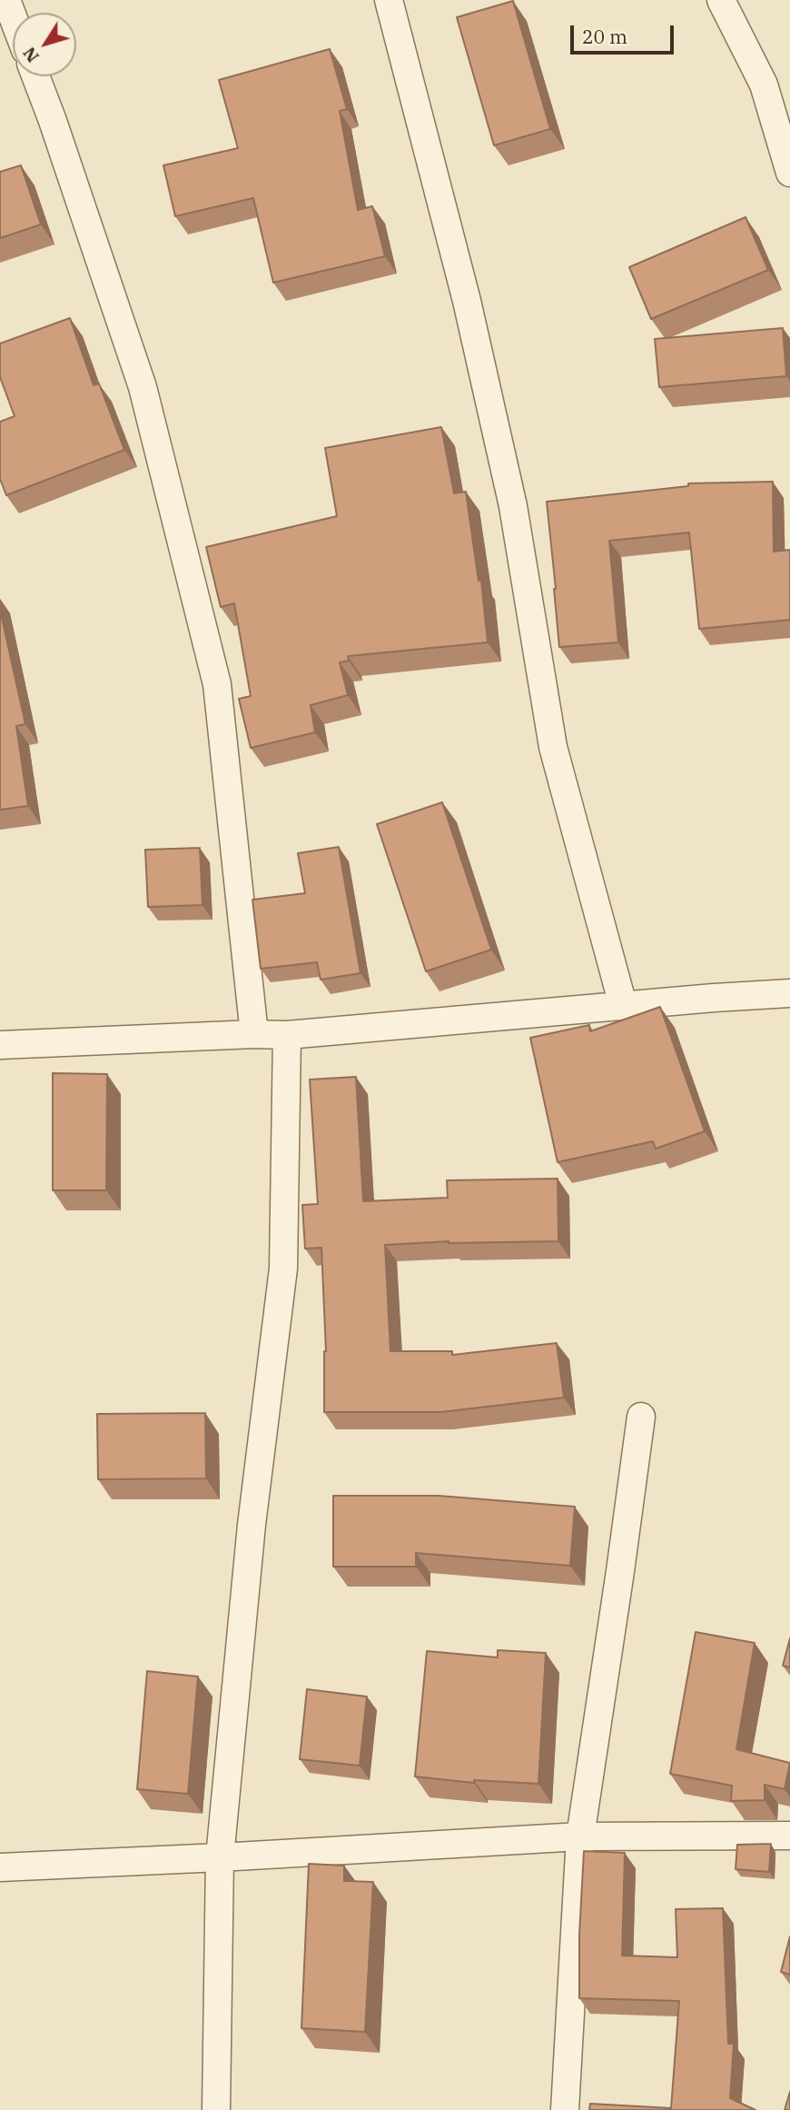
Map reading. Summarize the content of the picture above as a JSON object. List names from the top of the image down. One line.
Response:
{"scale_bar":"20 m","north":"bottom left"}
